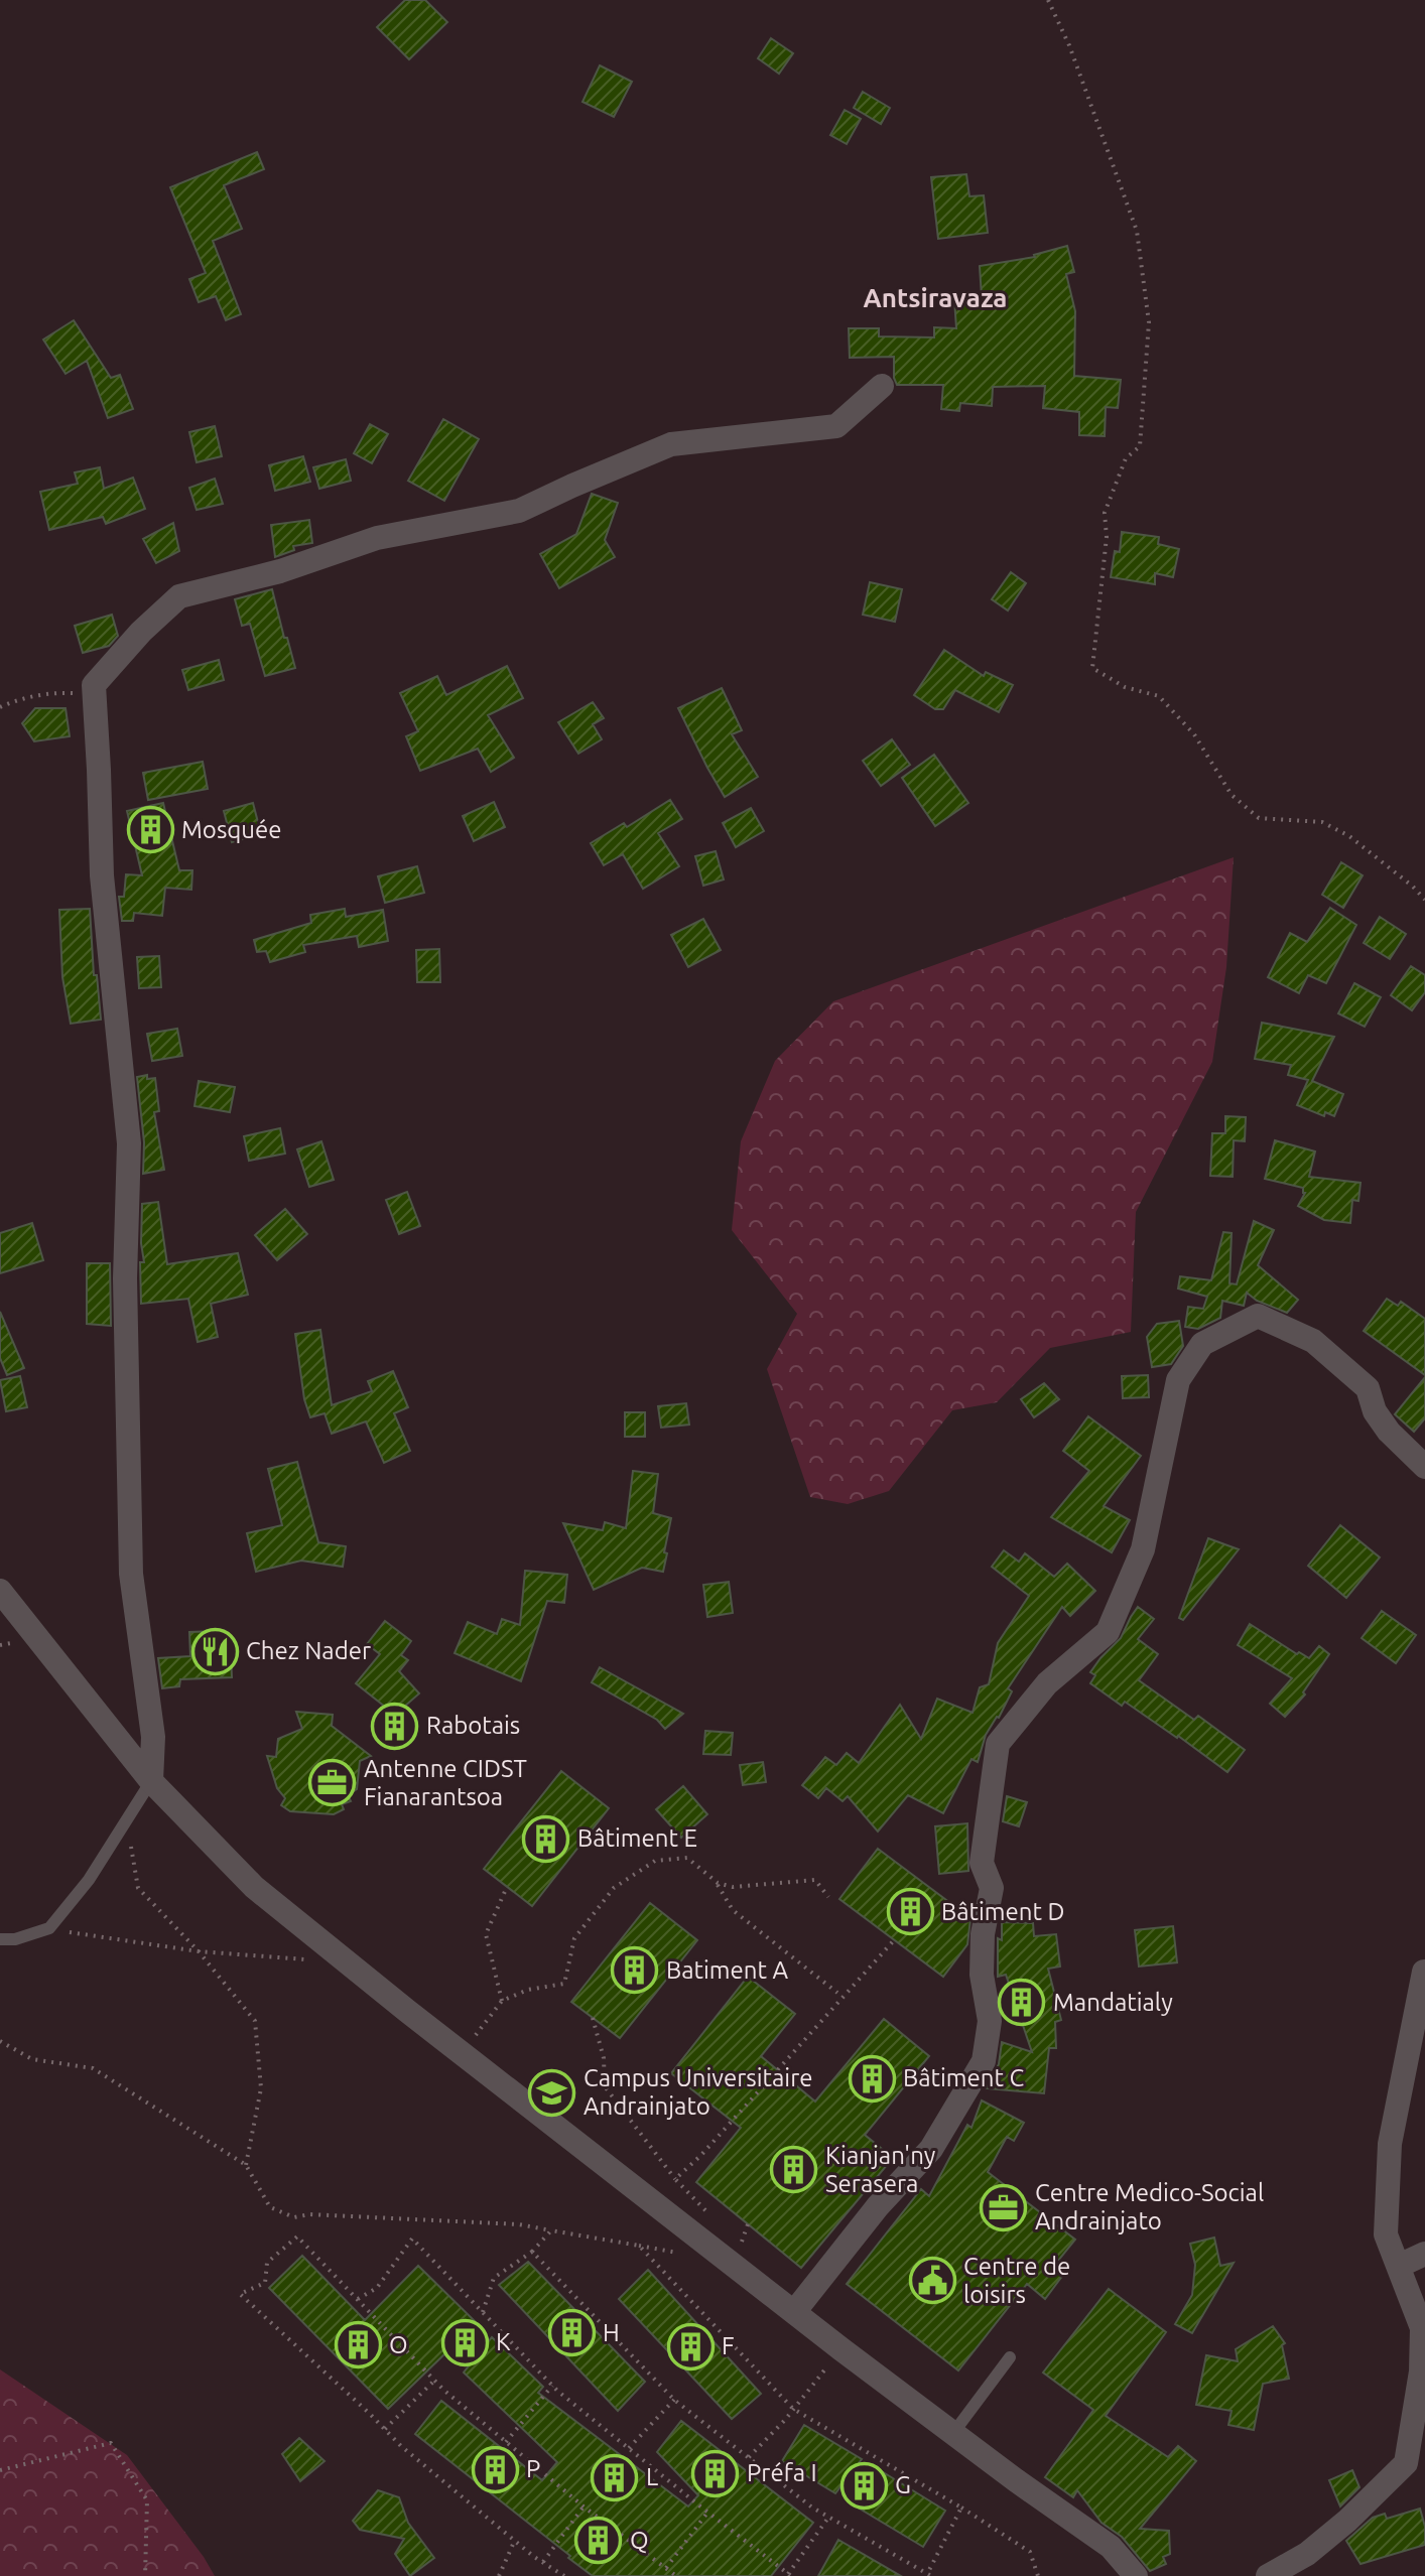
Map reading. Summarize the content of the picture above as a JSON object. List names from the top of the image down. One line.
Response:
{"districts":["Antsiravaza"],"places":{"building":["Mosquée","Rabotais","Bâtiment E","Bâtiment D","Batiment A","Mandatialy","Bâtiment C","Kianjan'ny Serasera","H","K","O","F","P","Préfa I","L","G","Q"],"restaurant":["Chez Nader"],"office":["Antenne CIDST Fianarantsoa","Centre Medico-Social Andrainjato"],"school or university":["Campus Universitaire Andrainjato"],"public building":["Centre de loisirs"]}}
